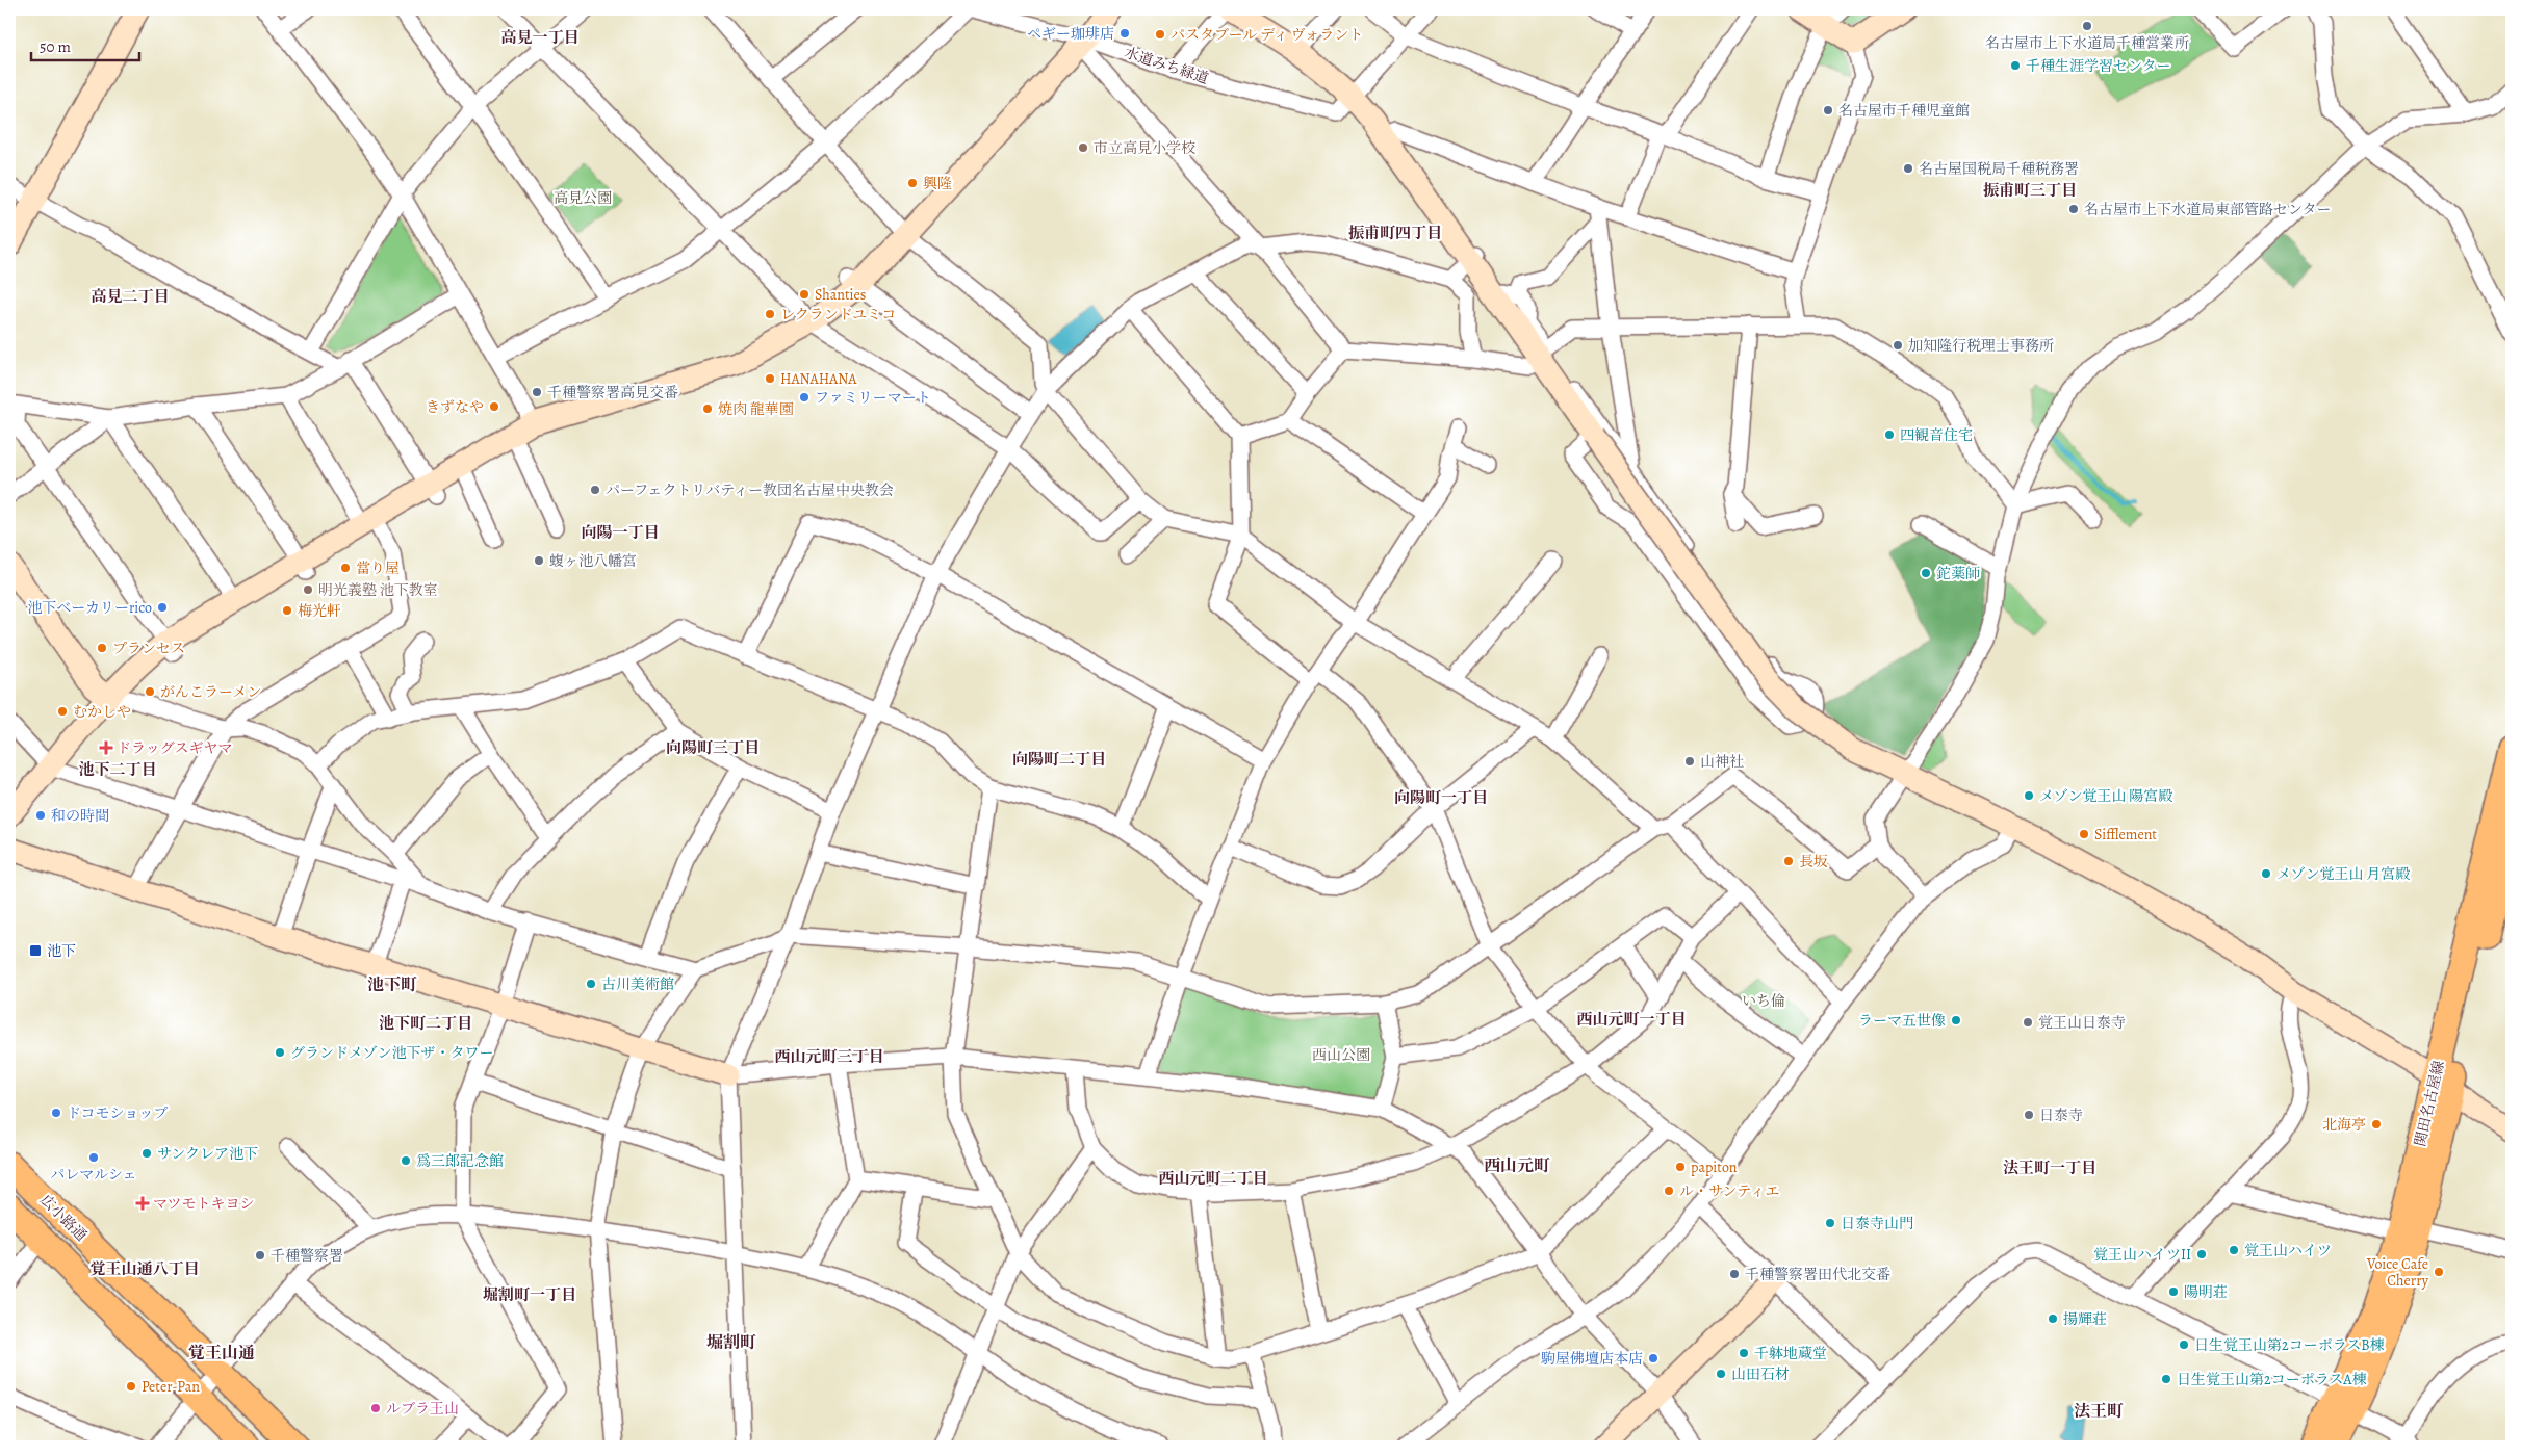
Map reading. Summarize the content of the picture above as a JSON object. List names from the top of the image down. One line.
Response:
{"streets":{"main road":["関田名古屋線","広小路通"],"street":["水道みち緑道"]},"districts":["高見一丁目","振甫町三丁目","振甫町四丁目","高見二丁目","向陽一丁目","向陽町三丁目","向陽町二丁目","池下二丁目","向陽町一丁目","池下町","西山元町一丁目","池下町二丁目","西山元町三丁目","西山元町","法王町一丁目","西山元町二丁目","覚王山通八丁目","堀割町一丁目","堀割町","覚王山通","法王町"],"parks":["高見公園","いち倫","西山公園"],"places":{"other":["名古屋市上下水道局千種営業所","ペギー珈琲店","パスタブール ディ ヴォラント","千種生涯学習センター","名古屋市千種児童館","市立高見小学校","名古屋国税局千種税務署","興隆","名古屋市上下水道局東部管路センター","Shanties","レクランドユミコ","加知隆行税理士事務所","HANAHANA","千種警察署高見交番","ファミリーマート","きずなや","焼肉 龍華園","四観音住宅","パーフェクトリバティー教団名古屋中央教会","蝮ヶ池八幡宮","當り屋","鉈薬師","明光義塾 池下教室","池下ベーカリーrico","梅光軒","プランセス","がんこラーメン","むかしや","山神社","メゾン覚王山 陽宮殿","和の時間","Sifflement","長坂","メゾン覚王山 月宮殿","古川美術館","ラーマ五世像","覚王山日泰寺","グランドメゾン池下ザ・タワー","ドコモショップ","日泰寺","北海亭","サンクレア池下","パレマルシェ","爲三郎記念館","papiton","ル・サンティエ","日泰寺山門","覚王山ハイツ","覚王山ハイツII","千種警察署","Voice Cafe Cherry","千種警察署田代北交番","陽明荘","揚輝荘","日生覚王山第2コーポラスB棟","千躰地蔵堂","駒屋佛壇店本店","山田石材","日生覚王山第2コーポラスA棟","Peter-Pan","ルブラ王山"],"health":["ドラッグスギヤマ","マツモトキヨシ"],"transit":["池下"]},"scale_bar":"50 m"}
